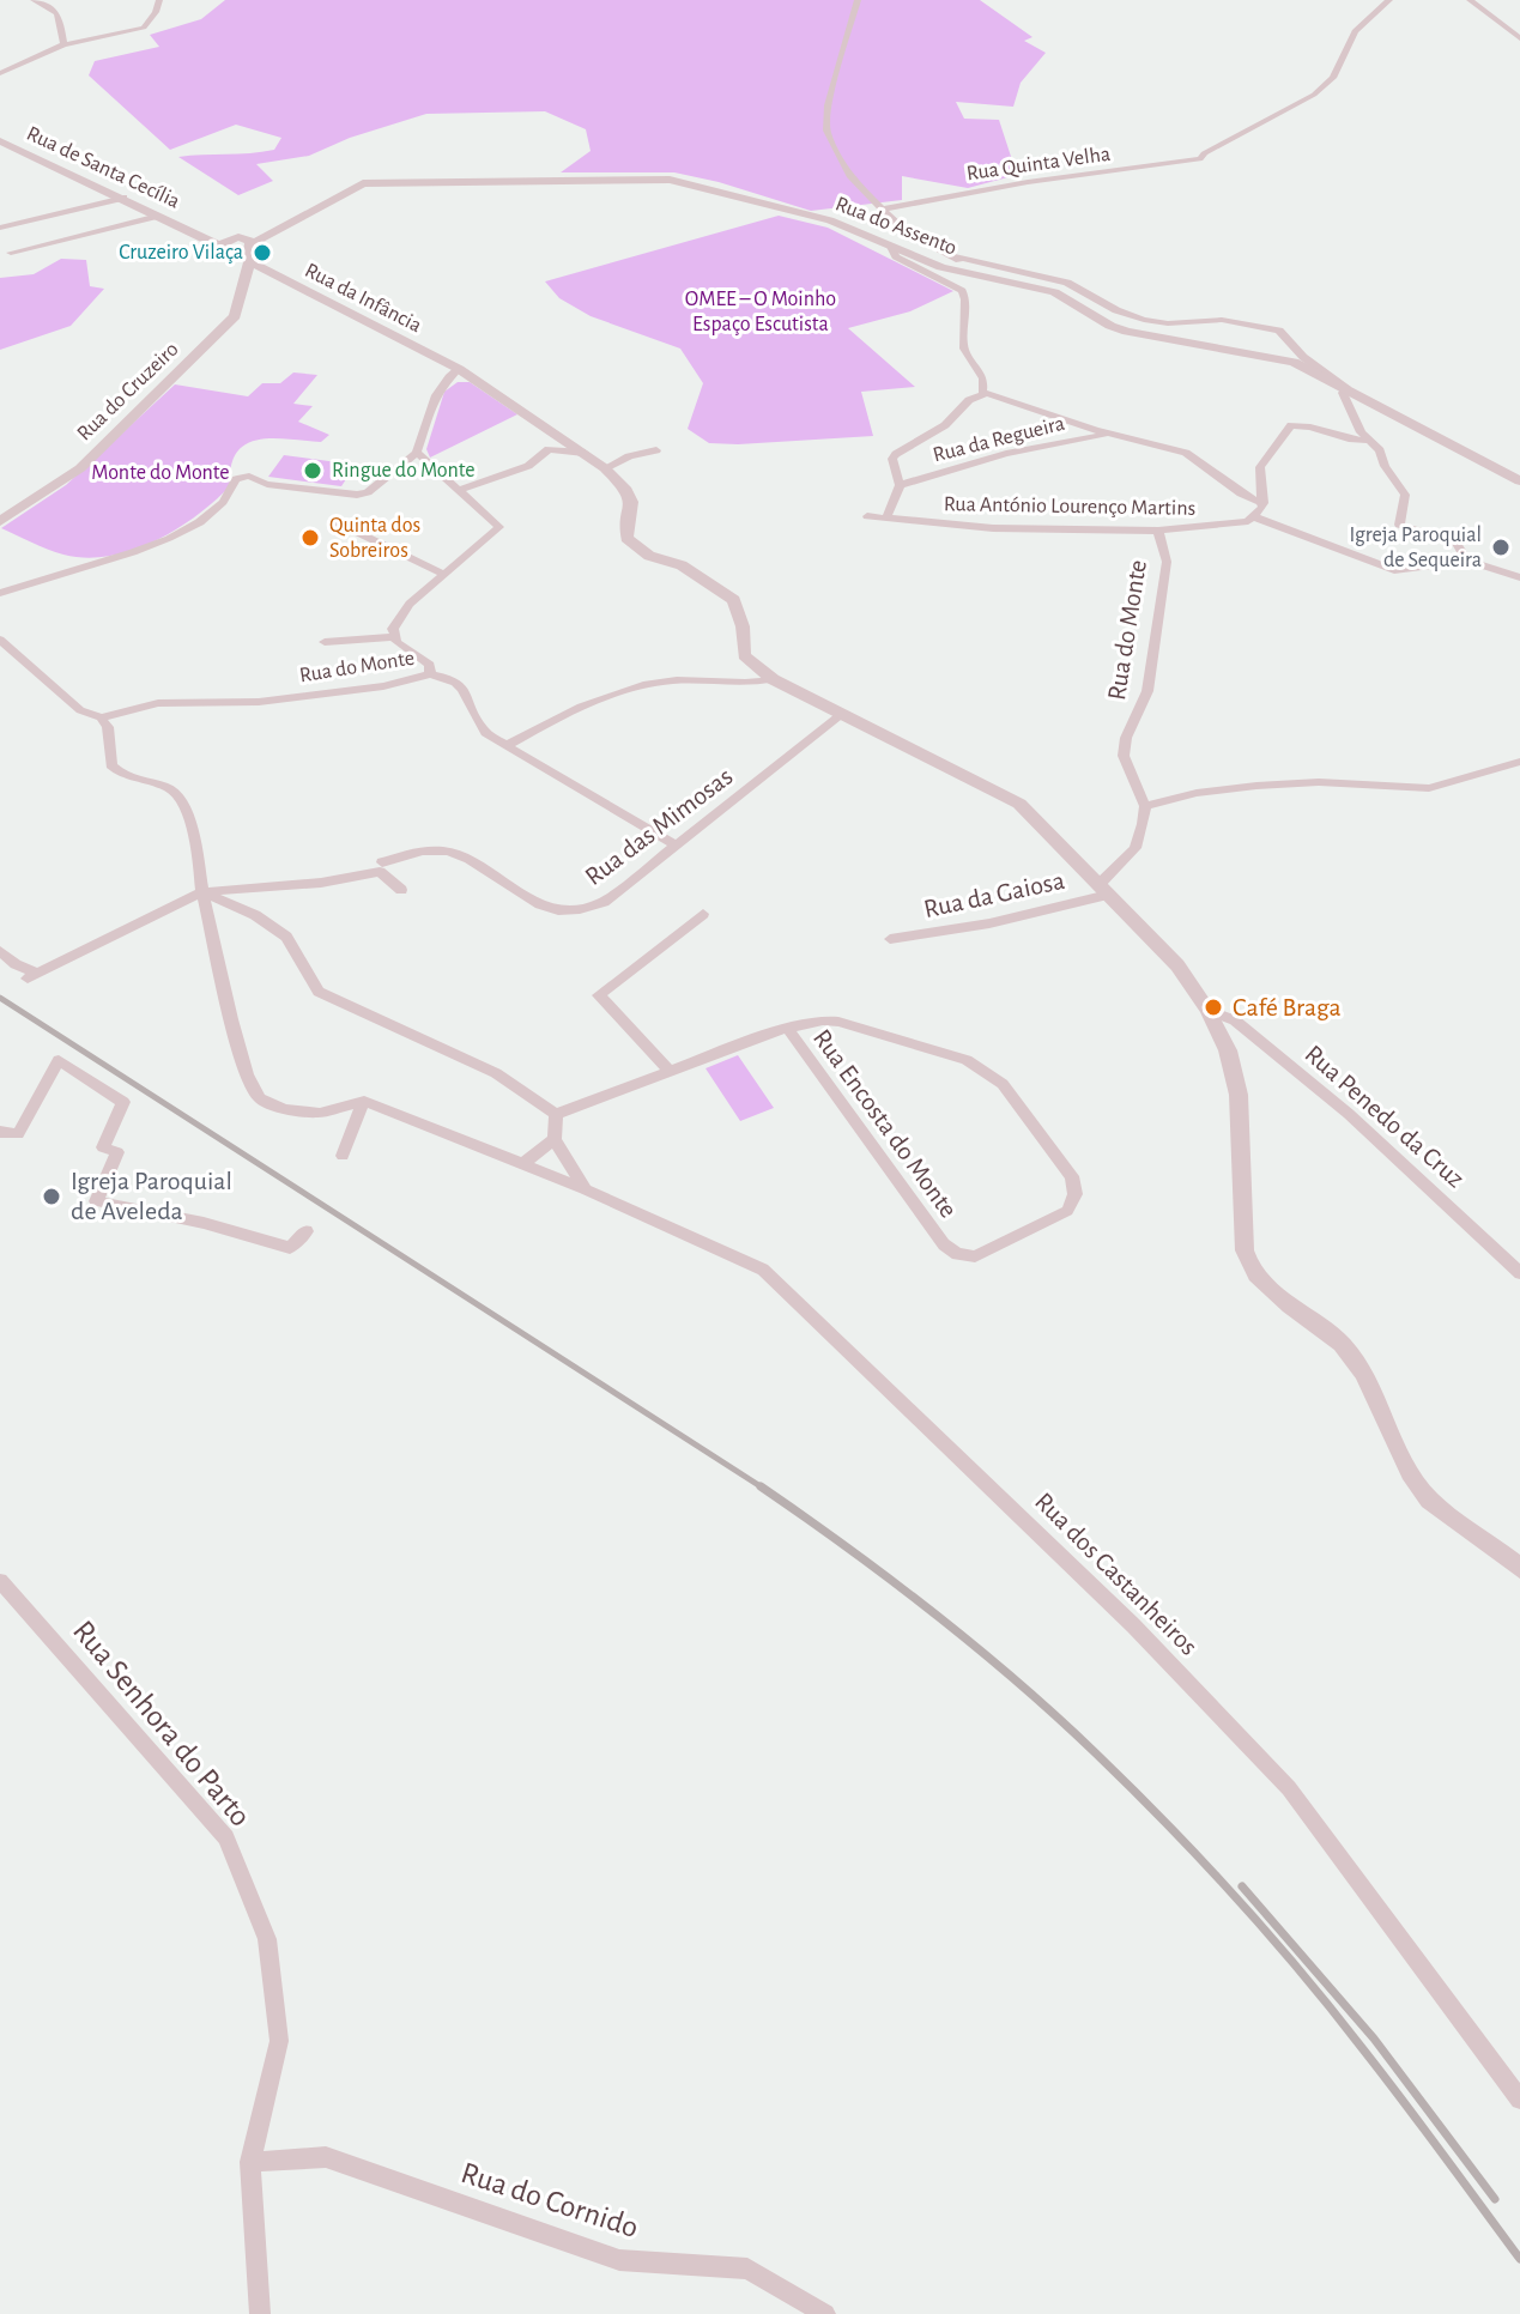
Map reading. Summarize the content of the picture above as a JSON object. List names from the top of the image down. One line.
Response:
{"streets":{"street":["Rua Quinta Velha","Rua de Santa Cecília","Rua do Assento","Rua da Infância","Rua do Cruzeiro","Rua da Regueira","Rua António Lourenço Martins","Rua do Monte","Rua das Mimosas","Rua da Gaiosa","Rua Penedo da Cruz","Rua Encosta do Monte","Rua dos Castanheiros","Rua Senhora do Parto","Rua do Cornido"]},"crossings":[["Rua de Santa Cecília","Rua do Assento"],["Rua de Santa Cecília","Rua da Infância"],["Rua da Infância","Rua do Cruzeiro"],["Rua António Lourenço Martins","Rua do Monte"],["Rua Senhora do Parto","Rua do Cornido"]],"parks":["OMEE – O Moinho Espaço Escutista","Monte do Monte"],"places":["Cruzeiro Vilaça","Ringue do Monte","Quinta dos Sobreiros","Igreja Paroquial de Sequeira","Café Braga","Igreja Paroquial de Aveleda"]}
